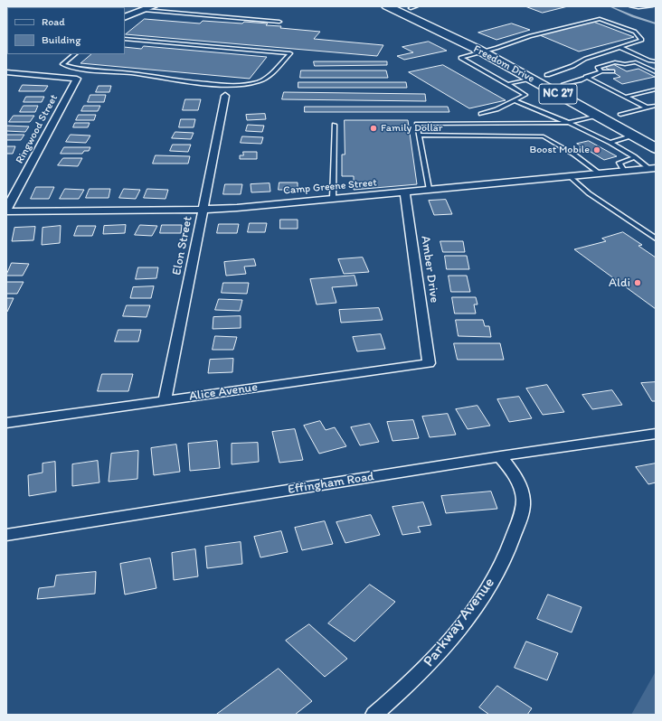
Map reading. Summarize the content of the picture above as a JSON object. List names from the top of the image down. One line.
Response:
{"streets":{"main road":["Freedom Drive","NC 27"],"street":["Ringwood Street","Camp Greene Street","Elon Street","Amber Drive","Alice Avenue","Effingham Road","Parkway Avenue"]},"crossings":[["Ringwood Street","Camp Greene Street"],["Camp Greene Street","Elon Street"],["Camp Greene Street","Amber Drive"],["Elon Street","Alice Avenue"],["Amber Drive","Alice Avenue"],["Effingham Road","Parkway Avenue"]],"places":["Family Dollar","Boost Mobile","Aldi"],"legend":["Road","Building"]}
